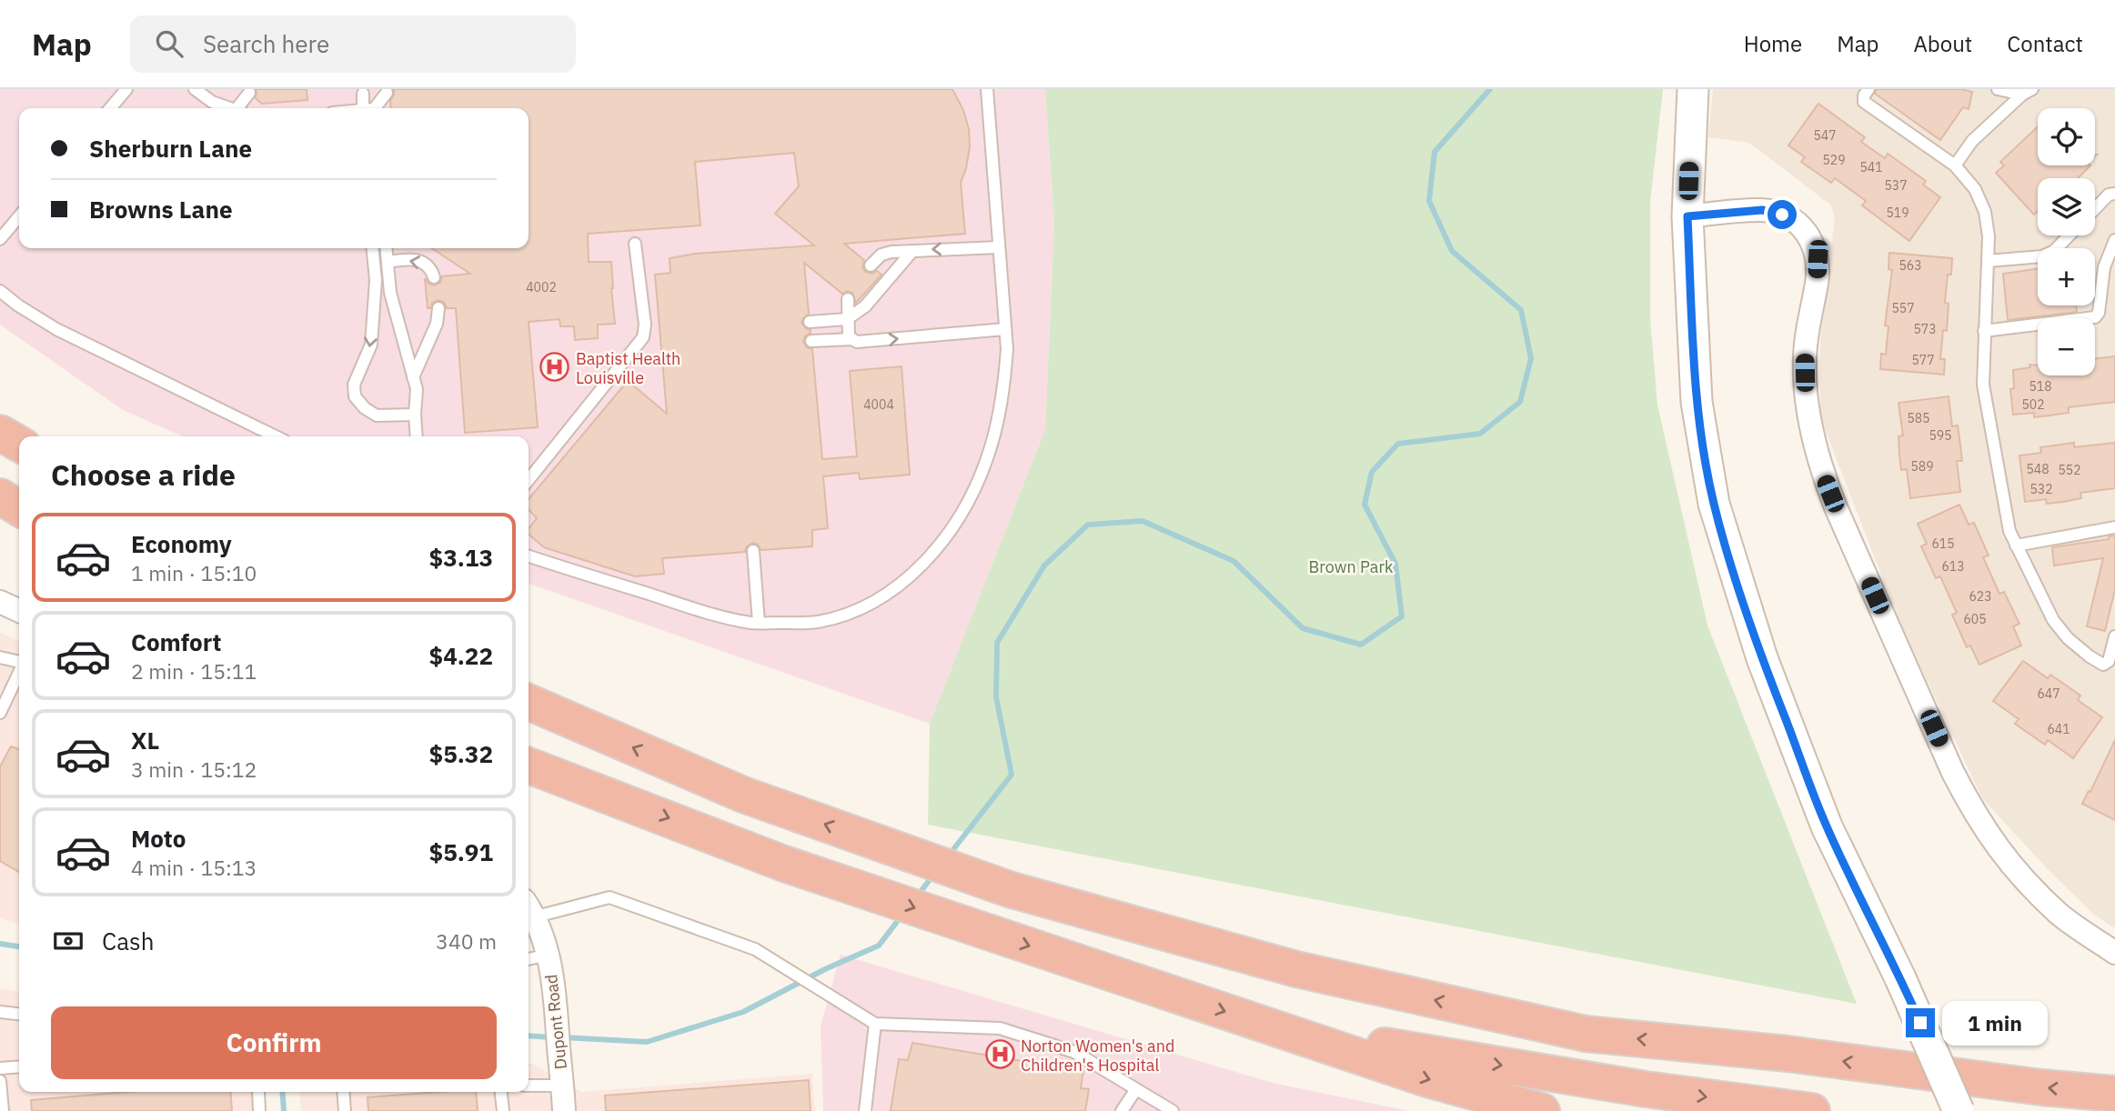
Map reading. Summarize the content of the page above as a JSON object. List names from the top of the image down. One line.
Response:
{"streets":{"street":["Dupont Road"]},"parks":["Brown Park"],"places":{"hospital":["Baptist Health Louisville","Norton Women's and Children's Hospital"]},"house_numbers":["547","529","541","537","519","563","4002","557","573","577","518","4004","502","585","595","589","548","552","532","615","613","623","605","647","641"],"page":{"header":"Map","search":"Search here","nav":["Home","Map","About","Contact"],"map_buttons":["+","−"],"banner":["Sherburn Lane","Browns Lane"],"heading":"Choose a ride","list":[{"name":"Economy","note":"1 min · 15:10","value":"$3.13"},{"name":"Comfort","note":"2 min · 15:11","value":"$4.22"},{"name":"XL","note":"3 min · 15:12","value":"$5.32"},{"name":"Moto","note":"4 min · 15:13","value":"$5.91"}],"pay":["Cash","340 m"],"buttons":"Confirm","bubble":"1 min"}}
